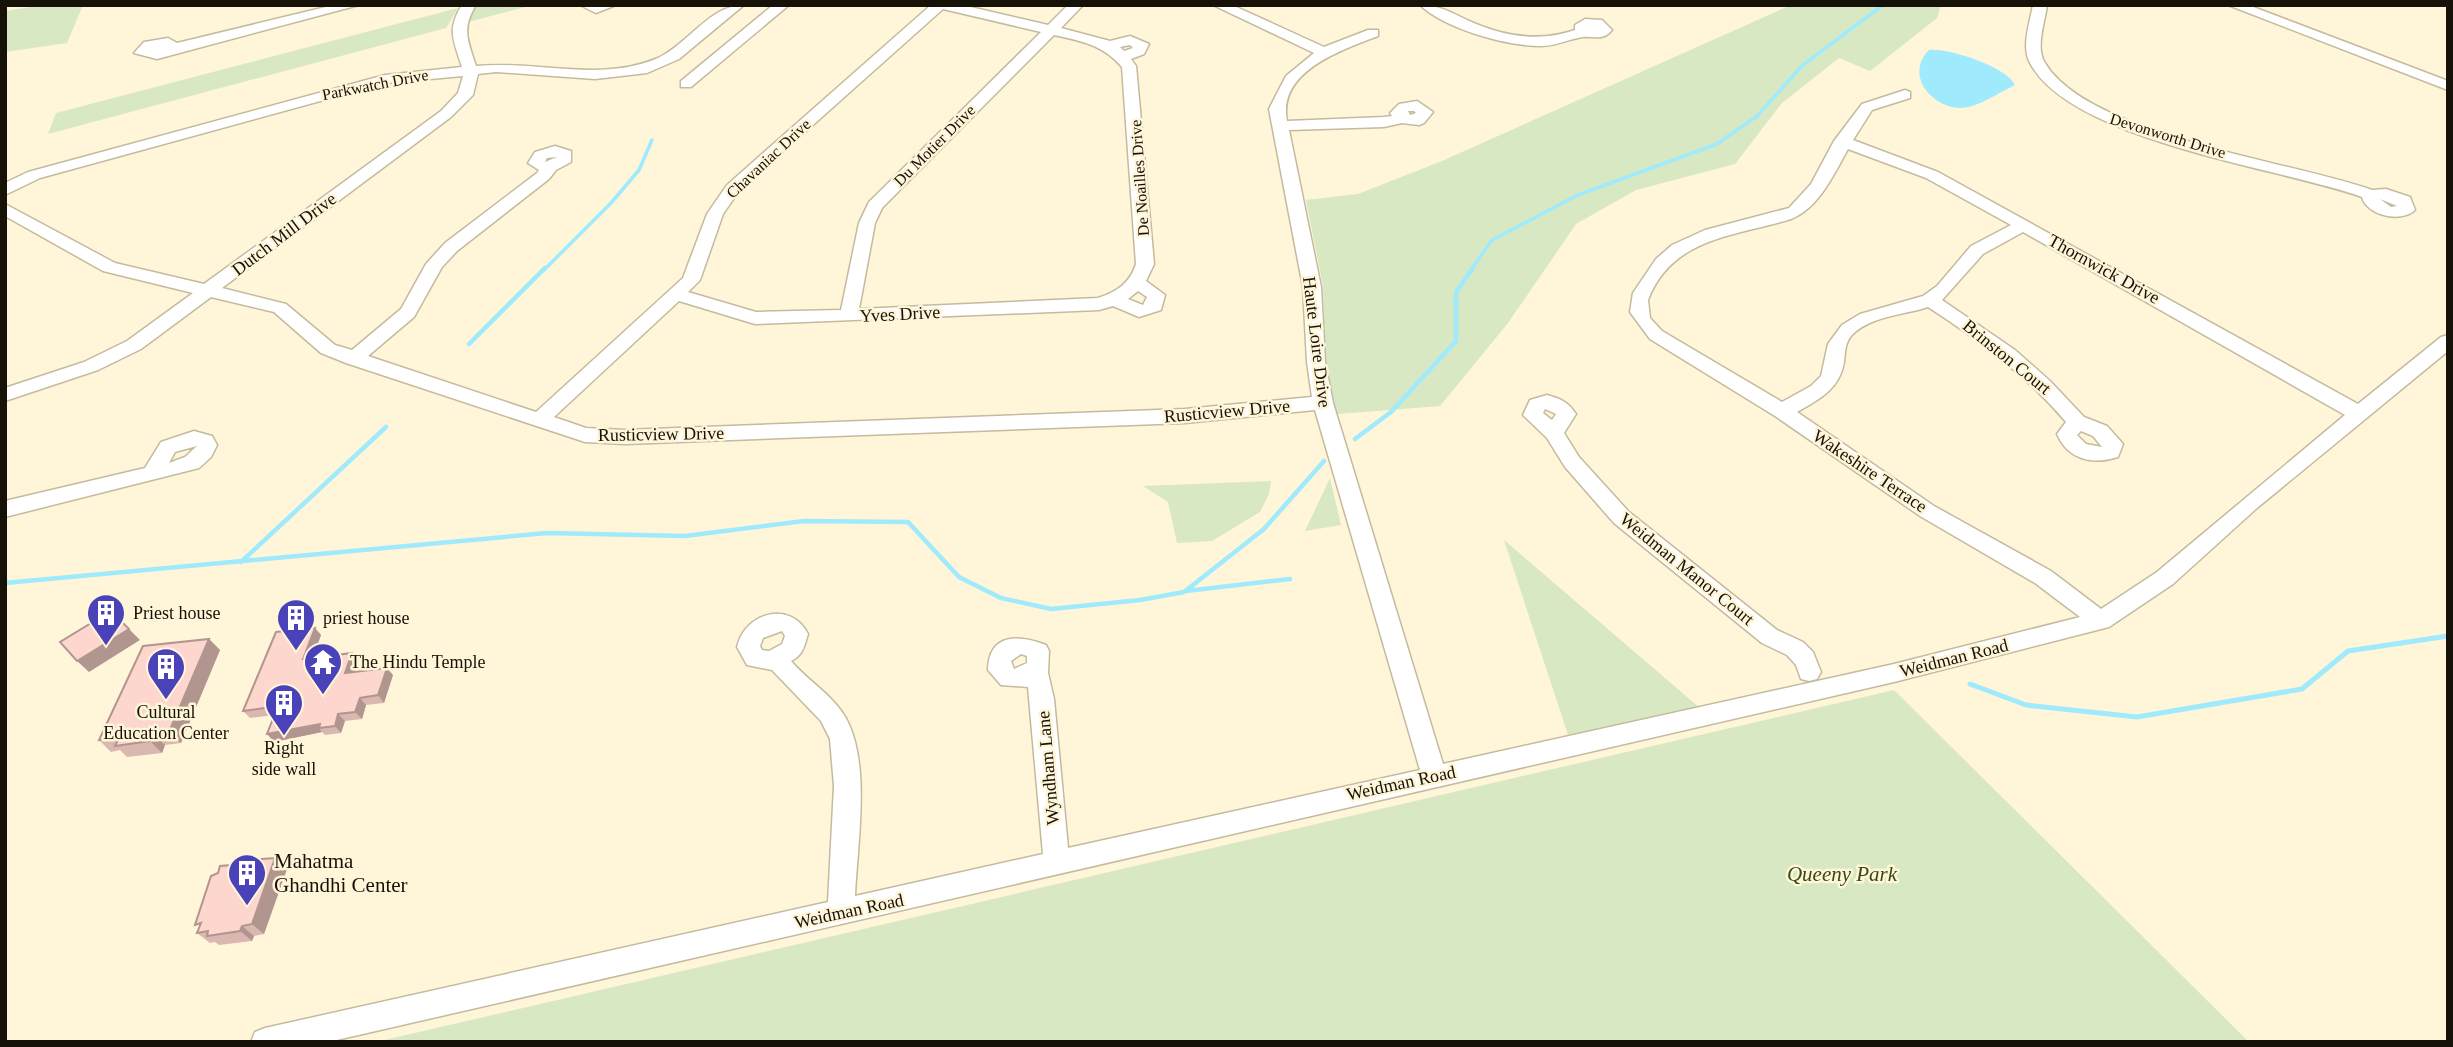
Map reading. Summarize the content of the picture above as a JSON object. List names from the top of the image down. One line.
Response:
{"streets":{"street":["Parkwatch Drive","Devonworth Drive","Du Motier Drive","Chavaniac Drive","De Noailles Drive","Dutch Mill Drive","Thornwick Drive","Yves Drive","Haute Loire Drive","Brinston Court","Rusticview Drive","Wakeshire Terrace","Weidman Manor Court","Weidman Road","Wyndham Lane"]},"crossings":[["Parkwatch Drive","Dutch Mill Drive"],["Du Motier Drive","Yves Drive"],["Chavaniac Drive","Yves Drive"],["Chavaniac Drive","Rusticview Drive"],["De Noailles Drive","Yves Drive"],["Dutch Mill Drive","Rusticview Drive"],["Thornwick Drive","Wakeshire Terrace"],["Thornwick Drive","Weidman Road"],["Haute Loire Drive","Rusticview Drive"],["Haute Loire Drive","Weidman Road"],["Wakeshire Terrace","Weidman Road"],["Weidman Manor Court","Weidman Road"],["Weidman Road","Wyndham Lane"]],"parks":["Queeny Park"],"places":{"building":["Priest house","priest house","Cultural Education Center","Right side wall","Mahatma Ghandhi Center"],"temple":["The Hindu Temple"]}}
